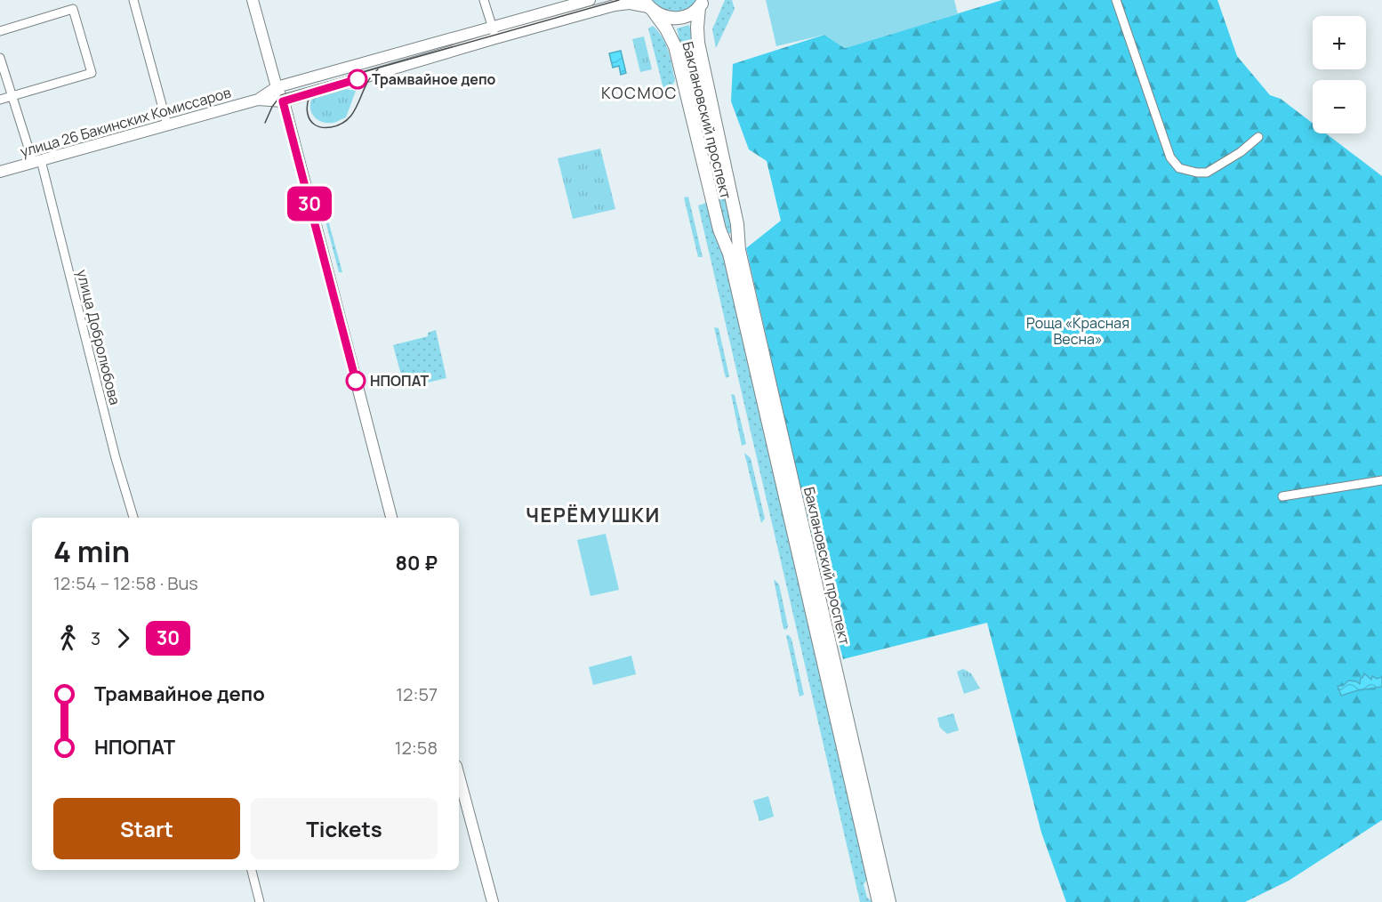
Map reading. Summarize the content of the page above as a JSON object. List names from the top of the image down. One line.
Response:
{"streets":{"main road":["Баклановский проспект","улица 26 Бакинских Комиссаров"],"street":["улица Добролюбова"]},"crossings":[["Баклановский проспект","улица 26 Бакинских Комиссаров"],["улица 26 Бакинских Комиссаров","улица Добролюбова"]],"districts":["КОСМОС","ЧЕРЁМУШКИ"],"parks":["Роща «Красная Весна»"],"places":["Трамвайное депо","НПОПАТ"],"lines":["bus line 30"],"page":{"on_map":"30","map_buttons":["+","−"],"heading":["4 min","12:54 – 12:58 · Bus","80 ₽"],"legs":["3","30"],"list":[{"name":"Трамвайное депо","value":"12:57"},{"name":"НПОПАТ","value":"12:58"}],"buttons":["Start","Tickets"]}}
